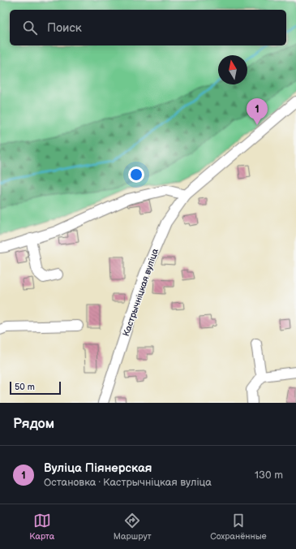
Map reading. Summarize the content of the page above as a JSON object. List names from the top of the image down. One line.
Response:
{"streets":{"street":["Кастрычніцкая вуліца"]},"scale_bar":"50 m","north":"top","page":{"search":"Поиск","pins":"1","scale":"50 m","heading":"Рядом","list":[{"mark":"1","name":"Вуліца Піянерская","note":"Остановка · Кастрычніцкая вуліца","value":"130 m"}],"nav":["Карта","Маршрут","Сохранённые"]}}
